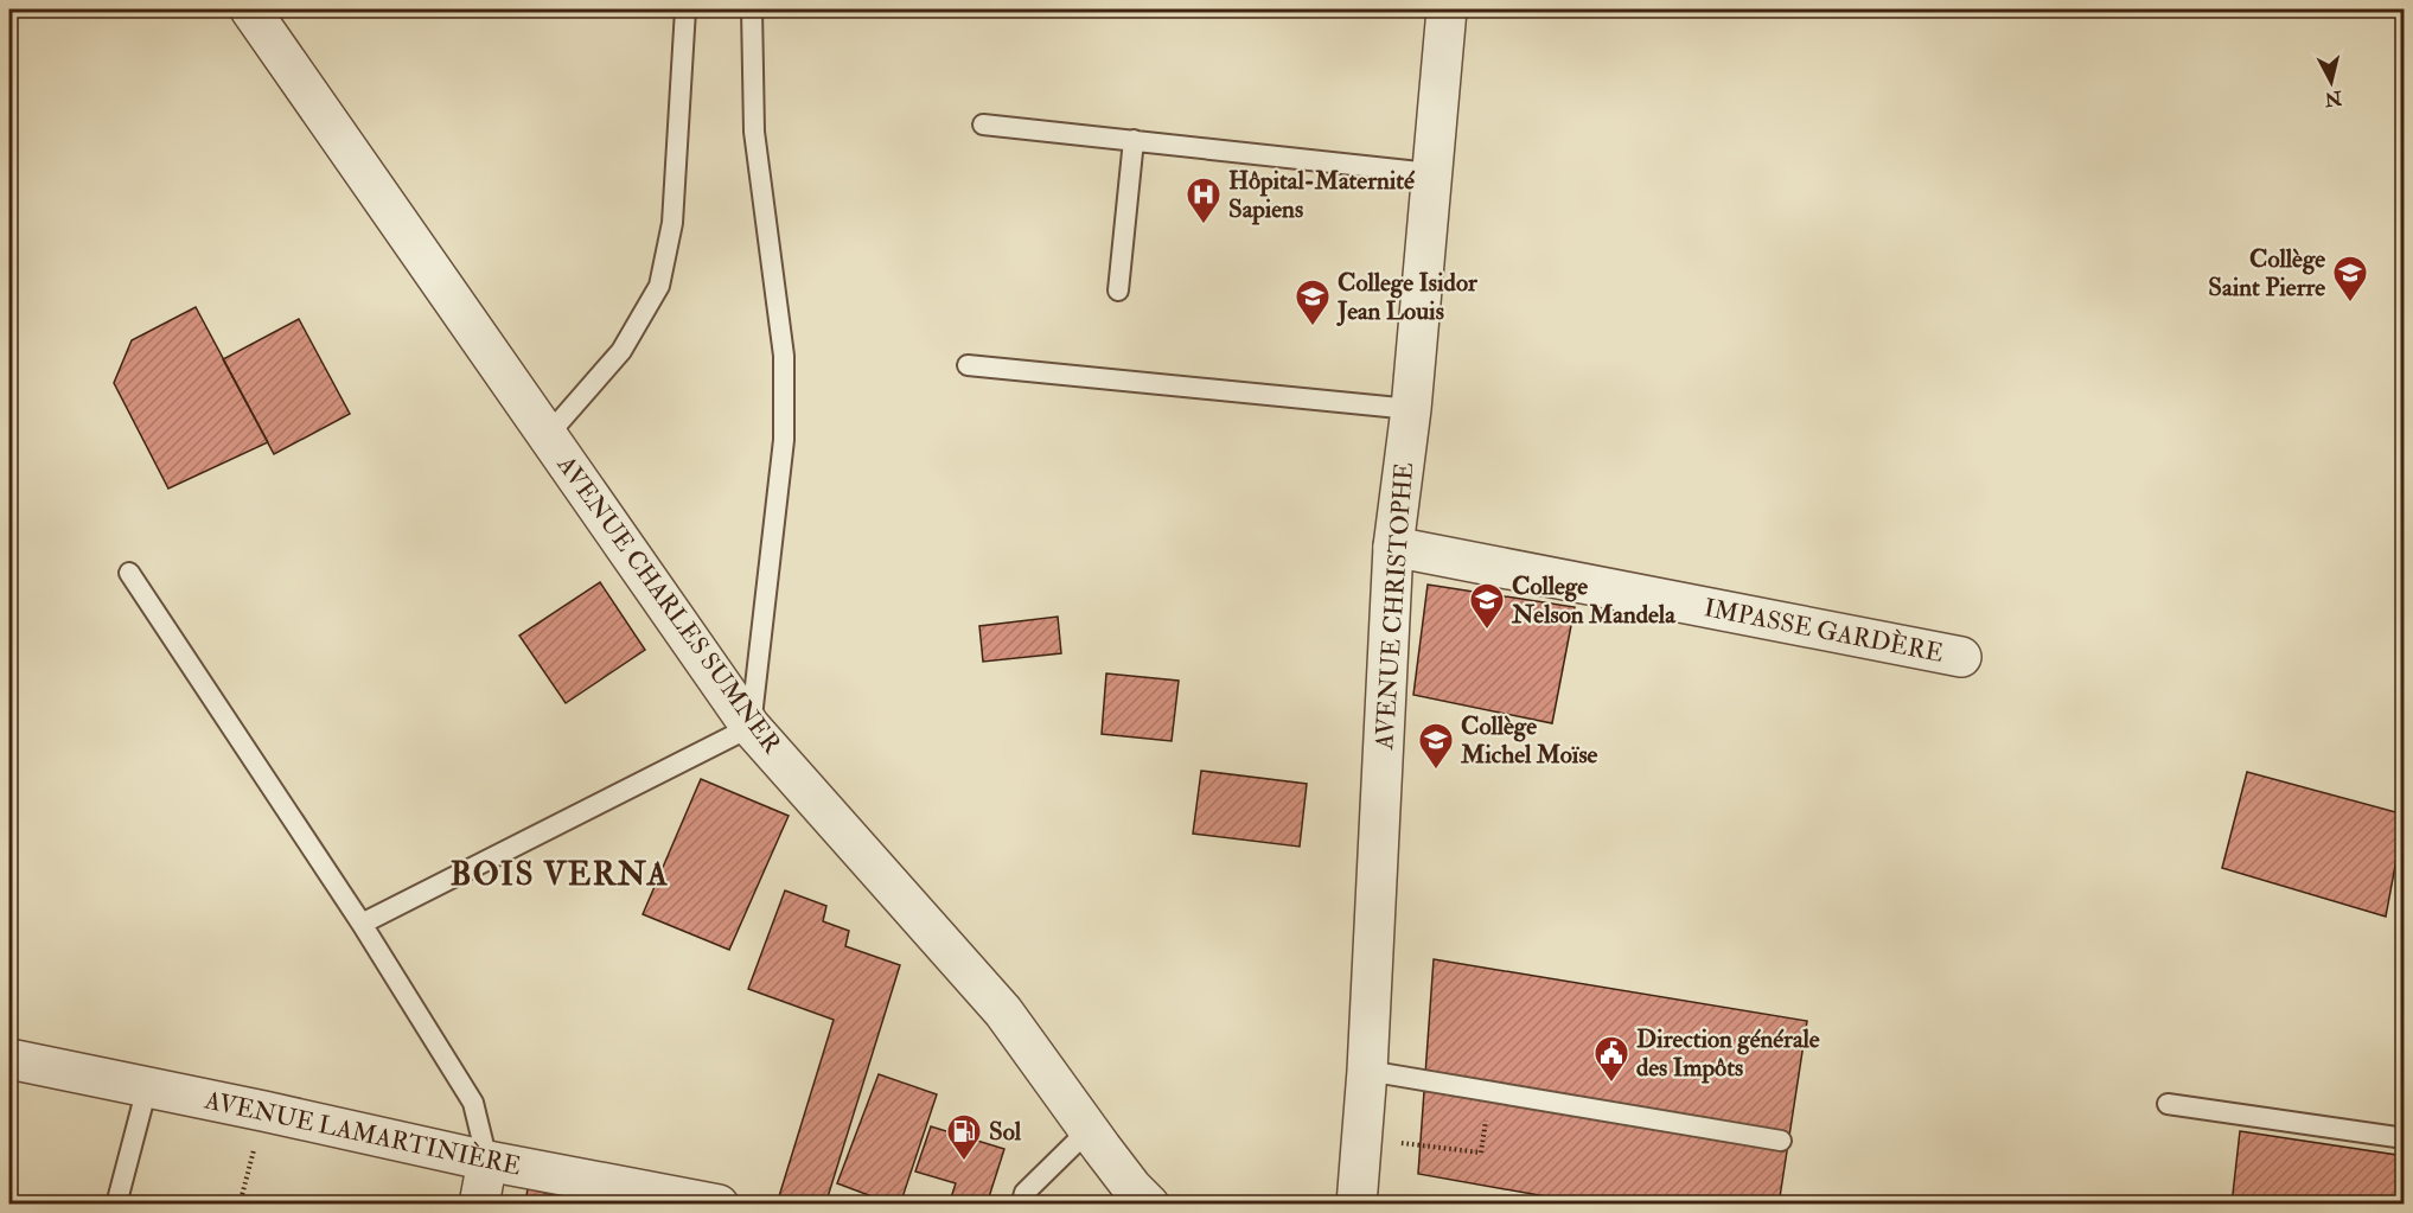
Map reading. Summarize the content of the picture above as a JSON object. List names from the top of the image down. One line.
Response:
{"streets":{"street":["AVENUE CHARLES SUMNER","AVENUE CHRISTOPHE","IMPASSE GARDÈRE","AVENUE LAMARTINIÈRE"]},"crossings":[["AVENUE CHRISTOPHE","IMPASSE GARDÈRE"]],"districts":["BOIS VERNA"],"places":{"hospital":["Hôpital-Maternité Sapiens"],"school or university":["Collège Saint Pierre","College Isidor Jean Louis","College Nelson Mandela","Collège Michel Moïse"],"public building":["Direction générale des Impôts"],"fuel station":["Sol"]},"north":"bottom"}
